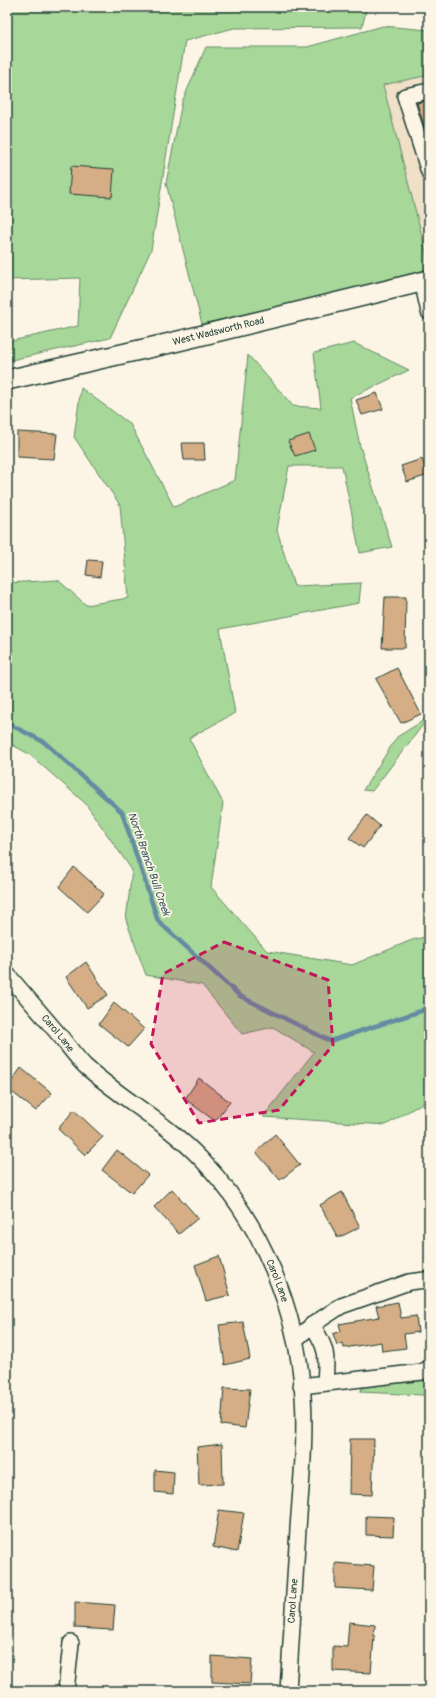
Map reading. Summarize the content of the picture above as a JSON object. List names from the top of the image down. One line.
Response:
{"streets":{"main road":["West Wadsworth Road"],"street":["Carol Lane"]},"water":["North Branch Bull Creek"]}
